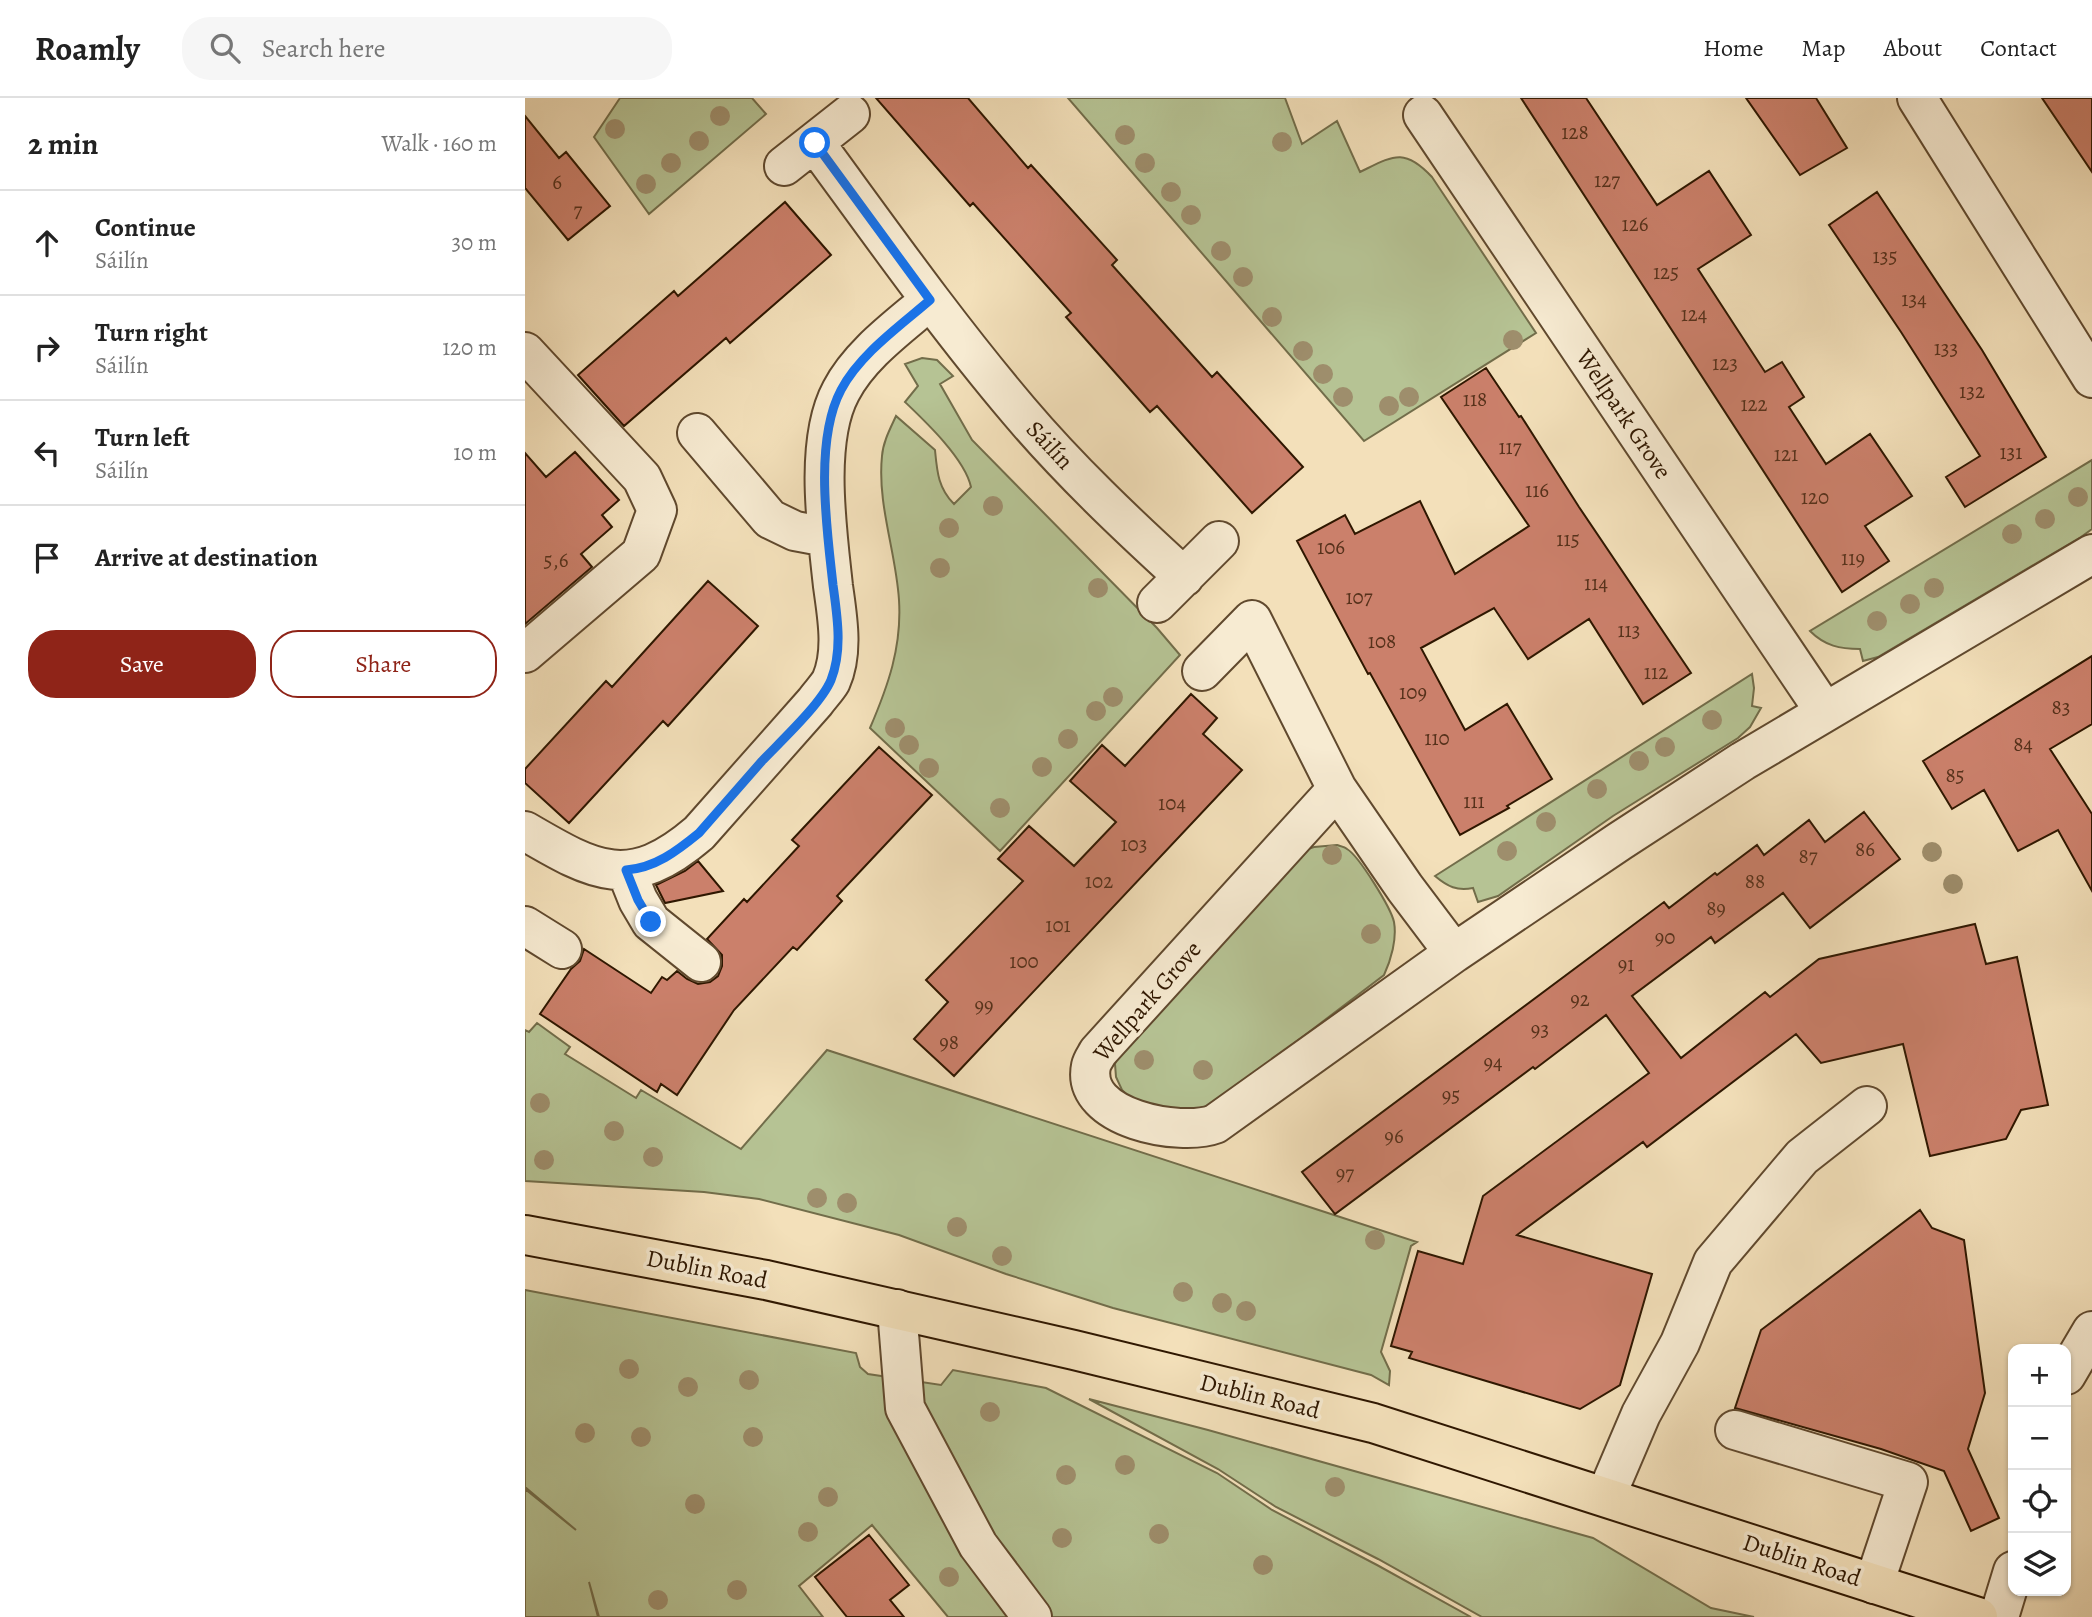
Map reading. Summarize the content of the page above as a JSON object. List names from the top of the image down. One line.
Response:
{"streets":{"main road":["Dublin Road"],"street":["Wellpark Grove","Sáilín"]},"house_numbers":["128","127","6","7","126","135","125","134","124","133","123","132","118","122","117","131","121","116","120","115","106","119","5,6","114","107","113","108","112","109","83","110","84","85","111","104","103","86","87","102","88","89","101","90","100","91","92","99","93","98","94","95","96","97"],"page":{"header":"Roamly","search":"Search here","nav":["Home","Map","About","Contact"],"heading":["2 min","Walk · 160 m"],"list":[["Continue","Sáilín","30 m"],["Turn right","Sáilín","120 m"],["Turn left","Sáilín","10 m"],"Arrive at destination"],"buttons":["Save","Share"],"map_buttons":["+","−"]}}
